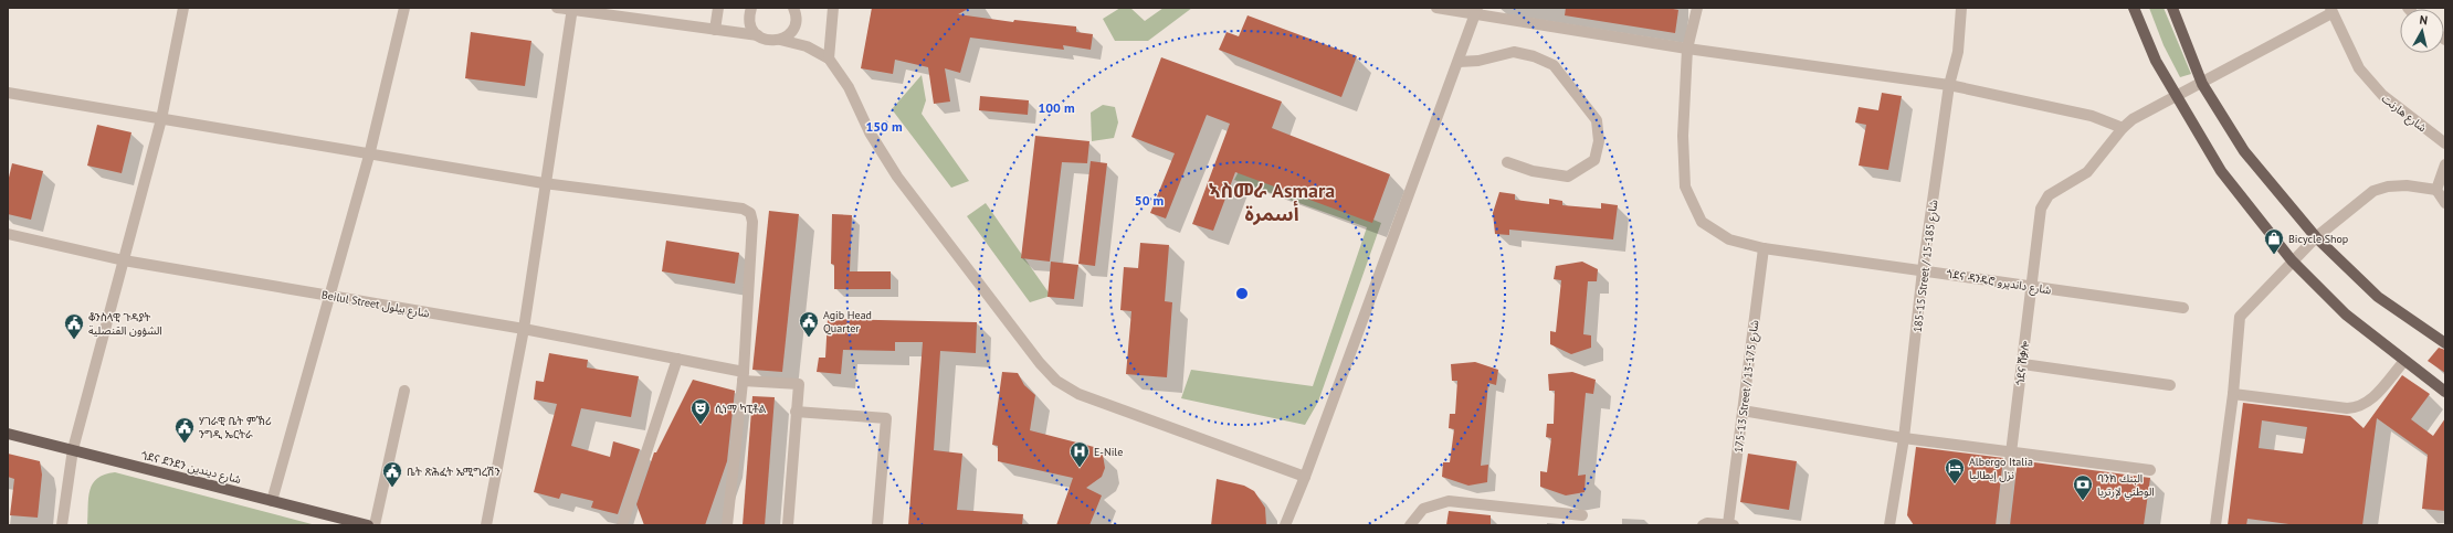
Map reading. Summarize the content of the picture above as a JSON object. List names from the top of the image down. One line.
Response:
{"streets":{"main road":["ጎደና ደንደን شارع ديندين"],"street":["شارع هارنت","185-15 Street / شارع 185-15","ጎደና ዳንዴሮ شارع دانديرو","Beilul Street شارع بيلول","ጎደና ሸቃሎ","175-13 Street / شارع 175-13"]},"crossings":[["185-15 Street / شارع 185-15","ጎደና ዳንዴሮ شارع دانديرو"],["ጎደና ዳንዴሮ شارع دانديرو","ጎደና ሸቃሎ"],["ጎደና ዳንዴሮ شارع دانديرو","175-13 Street / شارع 175-13"]],"districts":["ኣስመራ Asmara أسمرة"],"places":{"shop":["Bicycle Shop"],"public building":["Agib Head Quarter","ቆንስላዊ ጉዳያት الشؤون القنصلية","ሃገራዊ ቤት ምኽሪ ንግዲ ኤርትራ","ቤት ጽሕፈት ኤሚግረሽን"],"theatre":["ሲነማ ካፒቶል"],"hospital":["E-Nile"],"hotel":["Albergo Italia نزل إيطاليا"],"bank":["ባንክ البنك الوطني لإرتريا"]},"north":"top","rings":["100 m","150 m","50 m"]}
